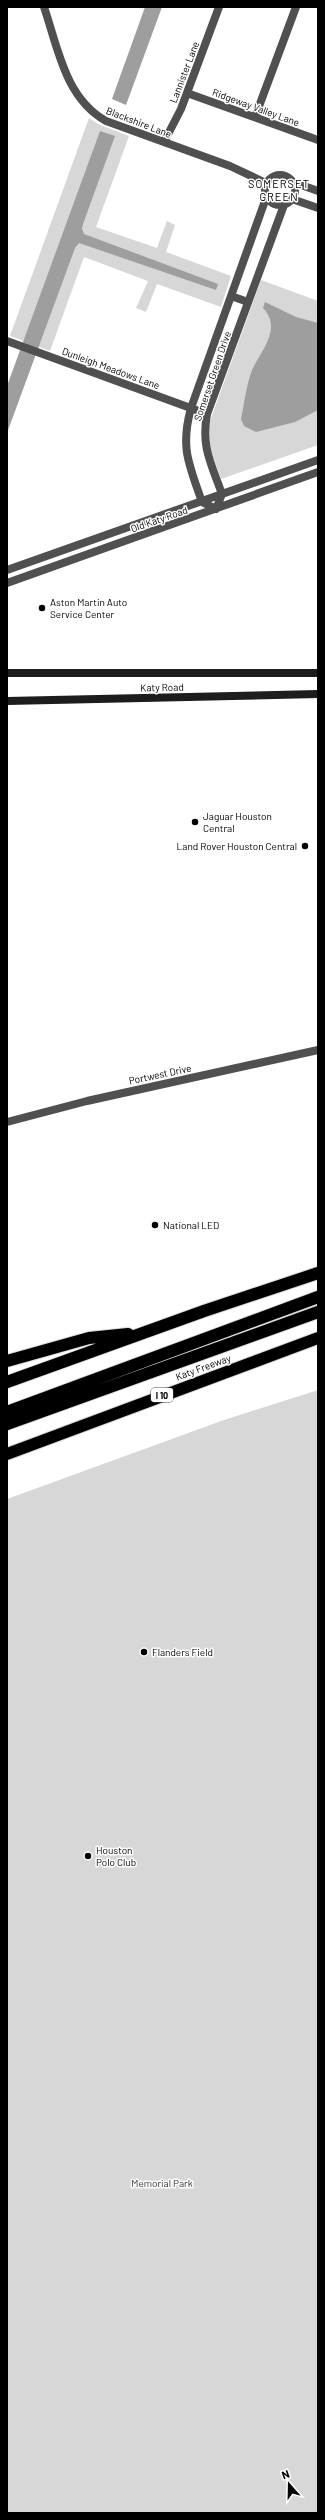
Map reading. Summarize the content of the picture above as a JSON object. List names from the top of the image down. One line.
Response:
{"streets":{"highway":["Katy Freeway","I 10"],"main road":["Katy Road"],"street":["Lannister Lane","Ridgeway Valley Lane","Blackshire Lane","Dunleigh Meadows Lane","Somerset Green Drive","Old Katy Road","Portwest Drive"]},"crossings":[["Lannister Lane","Ridgeway Valley Lane"],["Lannister Lane","Blackshire Lane"],["Blackshire Lane","Somerset Green Drive"],["Dunleigh Meadows Lane","Somerset Green Drive"],["Somerset Green Drive","Old Katy Road"]],"districts":["SOMERSET GREEN"],"parks":["Memorial Park"],"places":["Aston Martin Auto Service Center","Jaguar Houston Central","Land Rover Houston Central","National LED","Flanders Field","Houston Polo Club"],"north":"top"}
